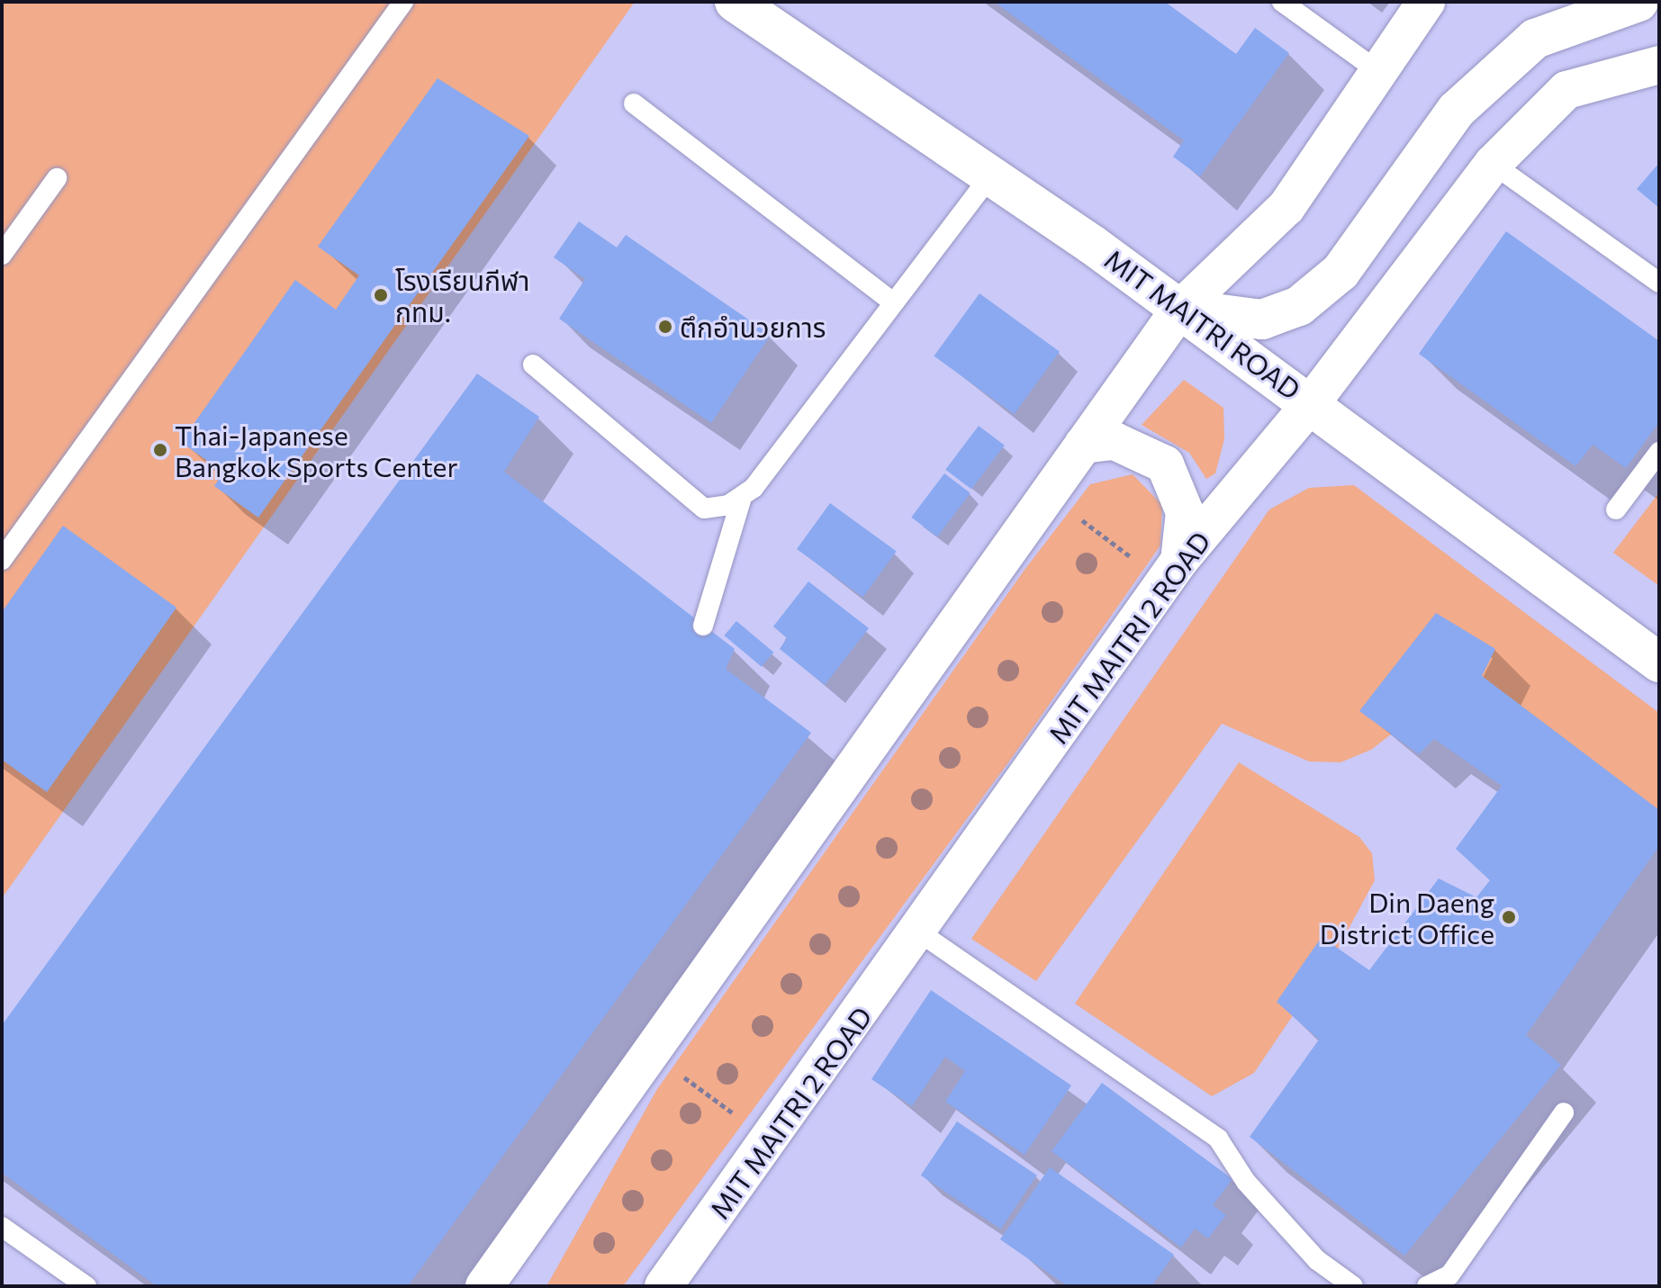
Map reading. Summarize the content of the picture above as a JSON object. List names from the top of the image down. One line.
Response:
{"streets":{"street":["MIT MAITRI ROAD","MIT MAITRI 2 ROAD"]},"crossings":[["MIT MAITRI ROAD","MIT MAITRI 2 ROAD"]],"places":["โรงเรียนกีฬา กทม.","ตึกอำนวยการ","Thai-Japanese Bangkok Sports Center","Din Daeng District Office"]}
